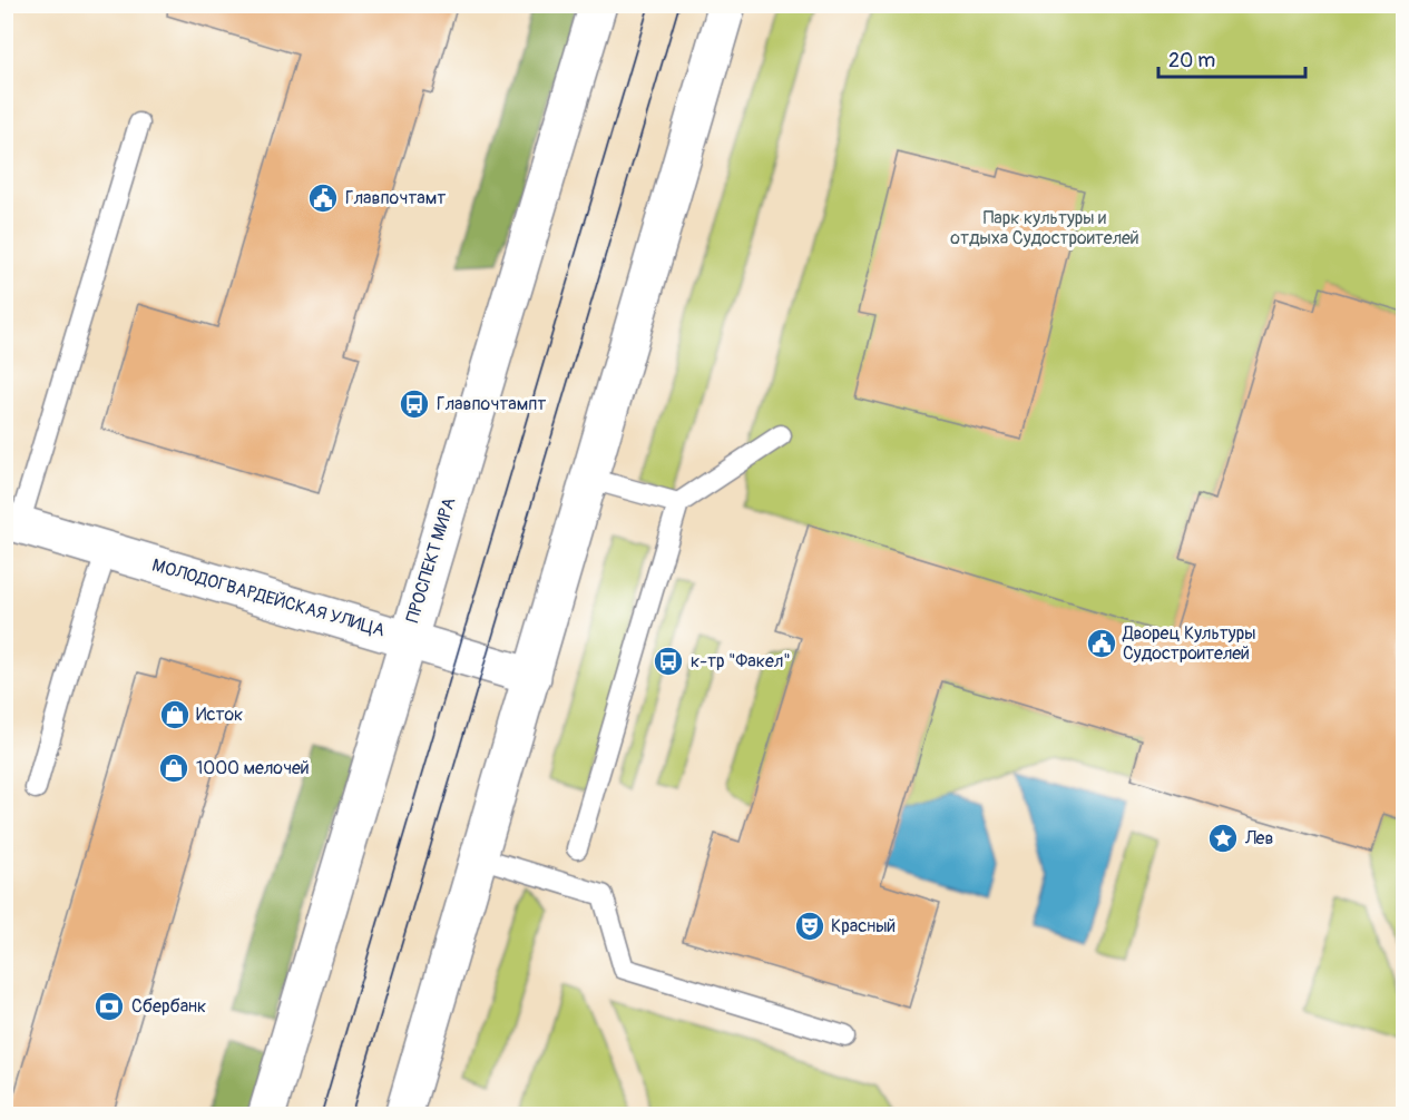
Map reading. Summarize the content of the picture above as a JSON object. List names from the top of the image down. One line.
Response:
{"streets":{"main road":["ПРОСПЕКТ МИРА","МОЛОДОГВАРДЕЙСКАЯ УЛИЦА"]},"crossings":[["ПРОСПЕКТ МИРА","МОЛОДОГВАРДЕЙСКАЯ УЛИЦА"]],"parks":["Парк культуры и отдыха Судостроителей"],"places":{"public building":["Главпочтамт","Дворец Культуры Судостроителей"],"bus stop":["Главпочтампт","к-тр \"Факел\""],"shop":["Исток","1000 мелочей"],"place":["Лев"],"theatre":["Красный"],"bank":["Сбербанк"]},"scale_bar":"20 m"}
